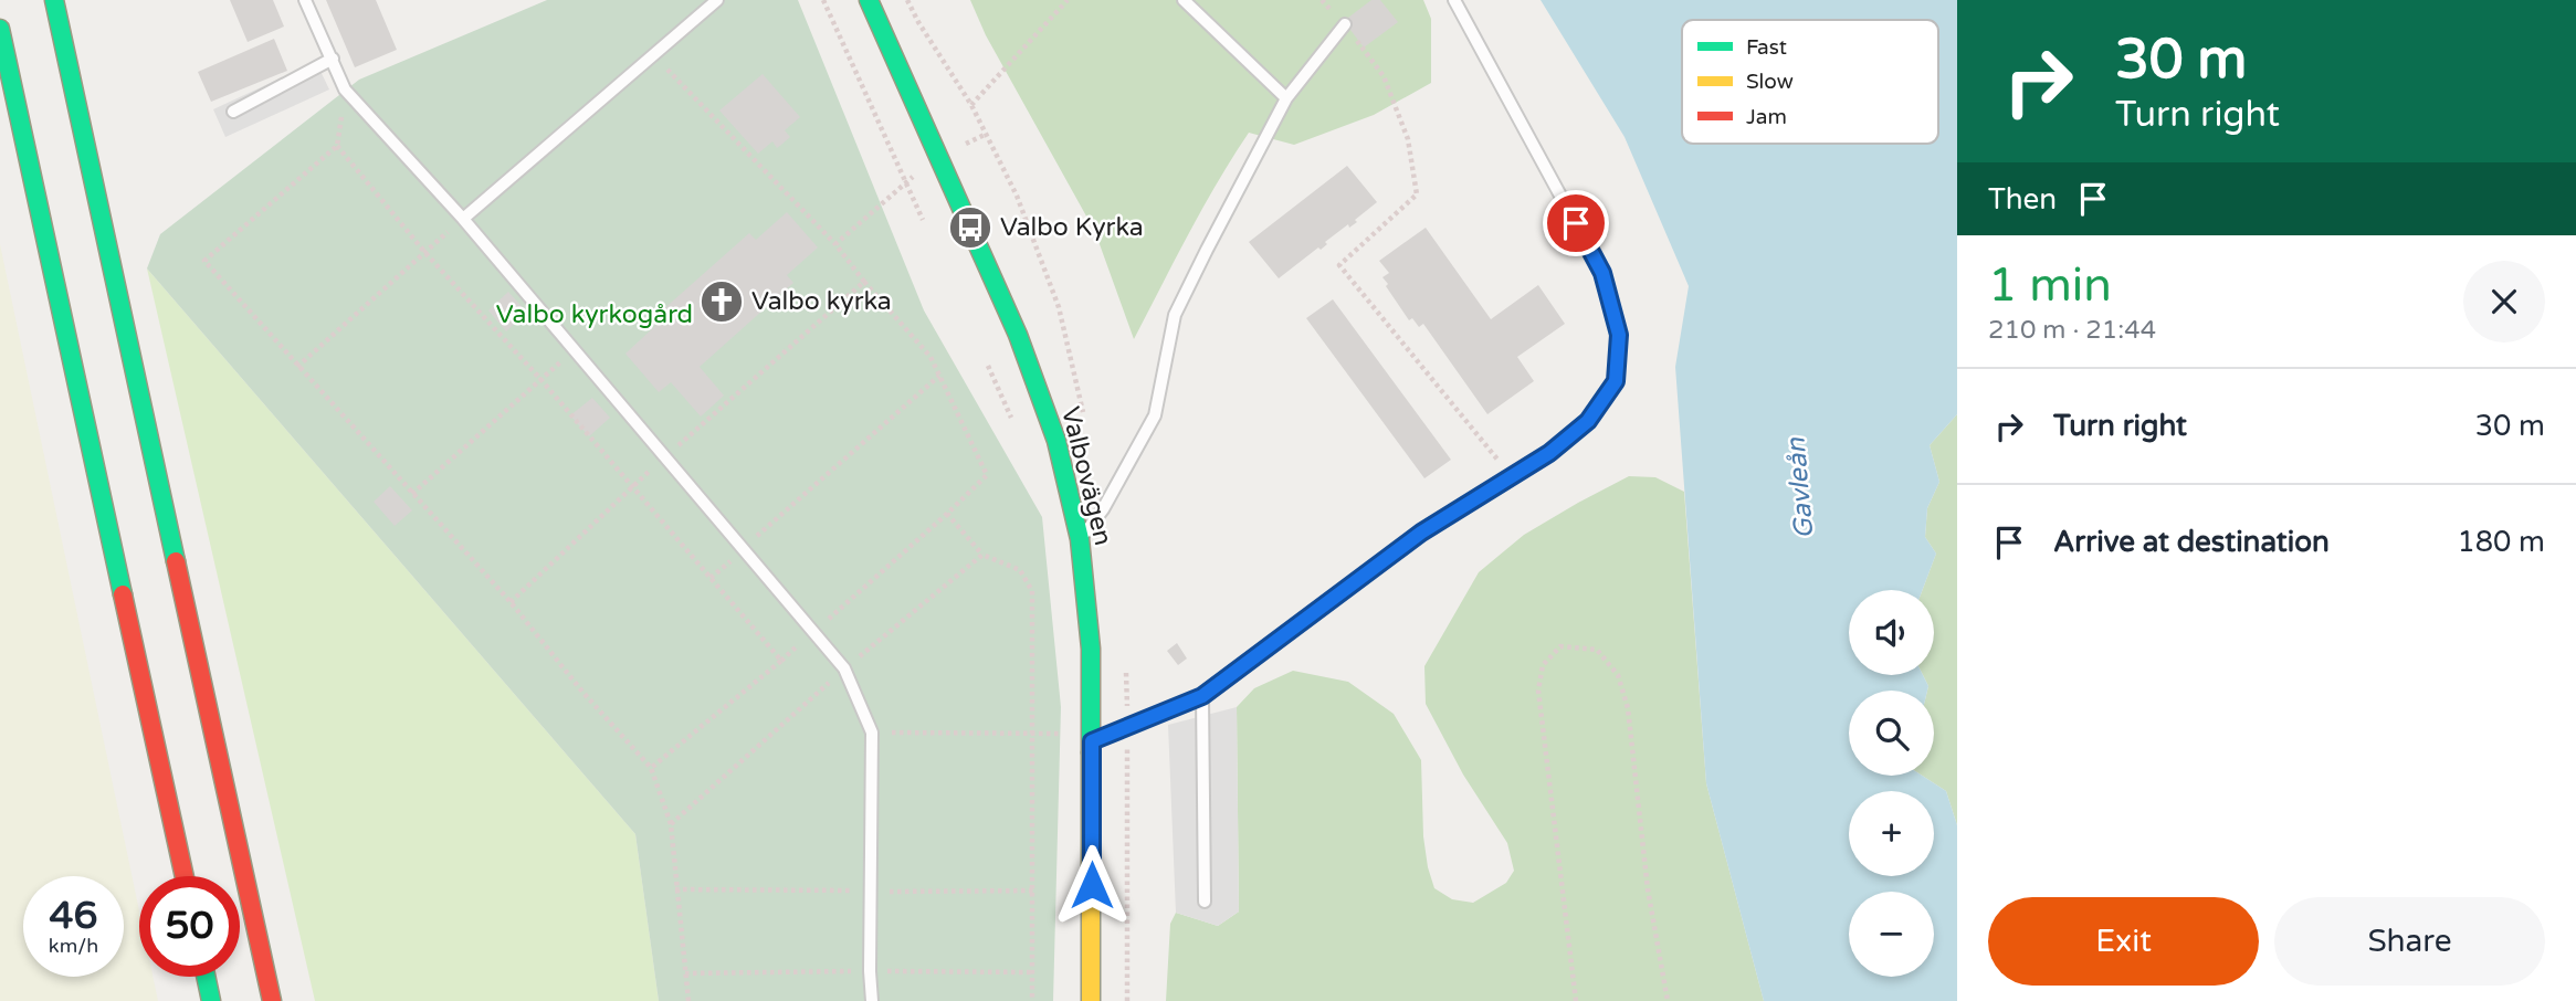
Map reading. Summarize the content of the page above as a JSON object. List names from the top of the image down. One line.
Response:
{"streets":{"main road":["Valbovägen"]},"water":["Gavleån"],"parks":["Valbo kyrkogård"],"places":{"bus stop":["Valbo Kyrka"],"church":["Valbo kyrka"]},"legend":["Fast","Slow","Jam"],"page":{"turn":["30 m","Turn right"],"then":"Then","heading":["1 min","210 m · 21:44"],"list":[{"name":"Turn right","value":"30 m"},{"name":"Arrive at destination","value":"180 m"}],"map_buttons":["+","−"],"speed":"46 km/h","limit":"50","buttons":["Exit","Share"]}}
